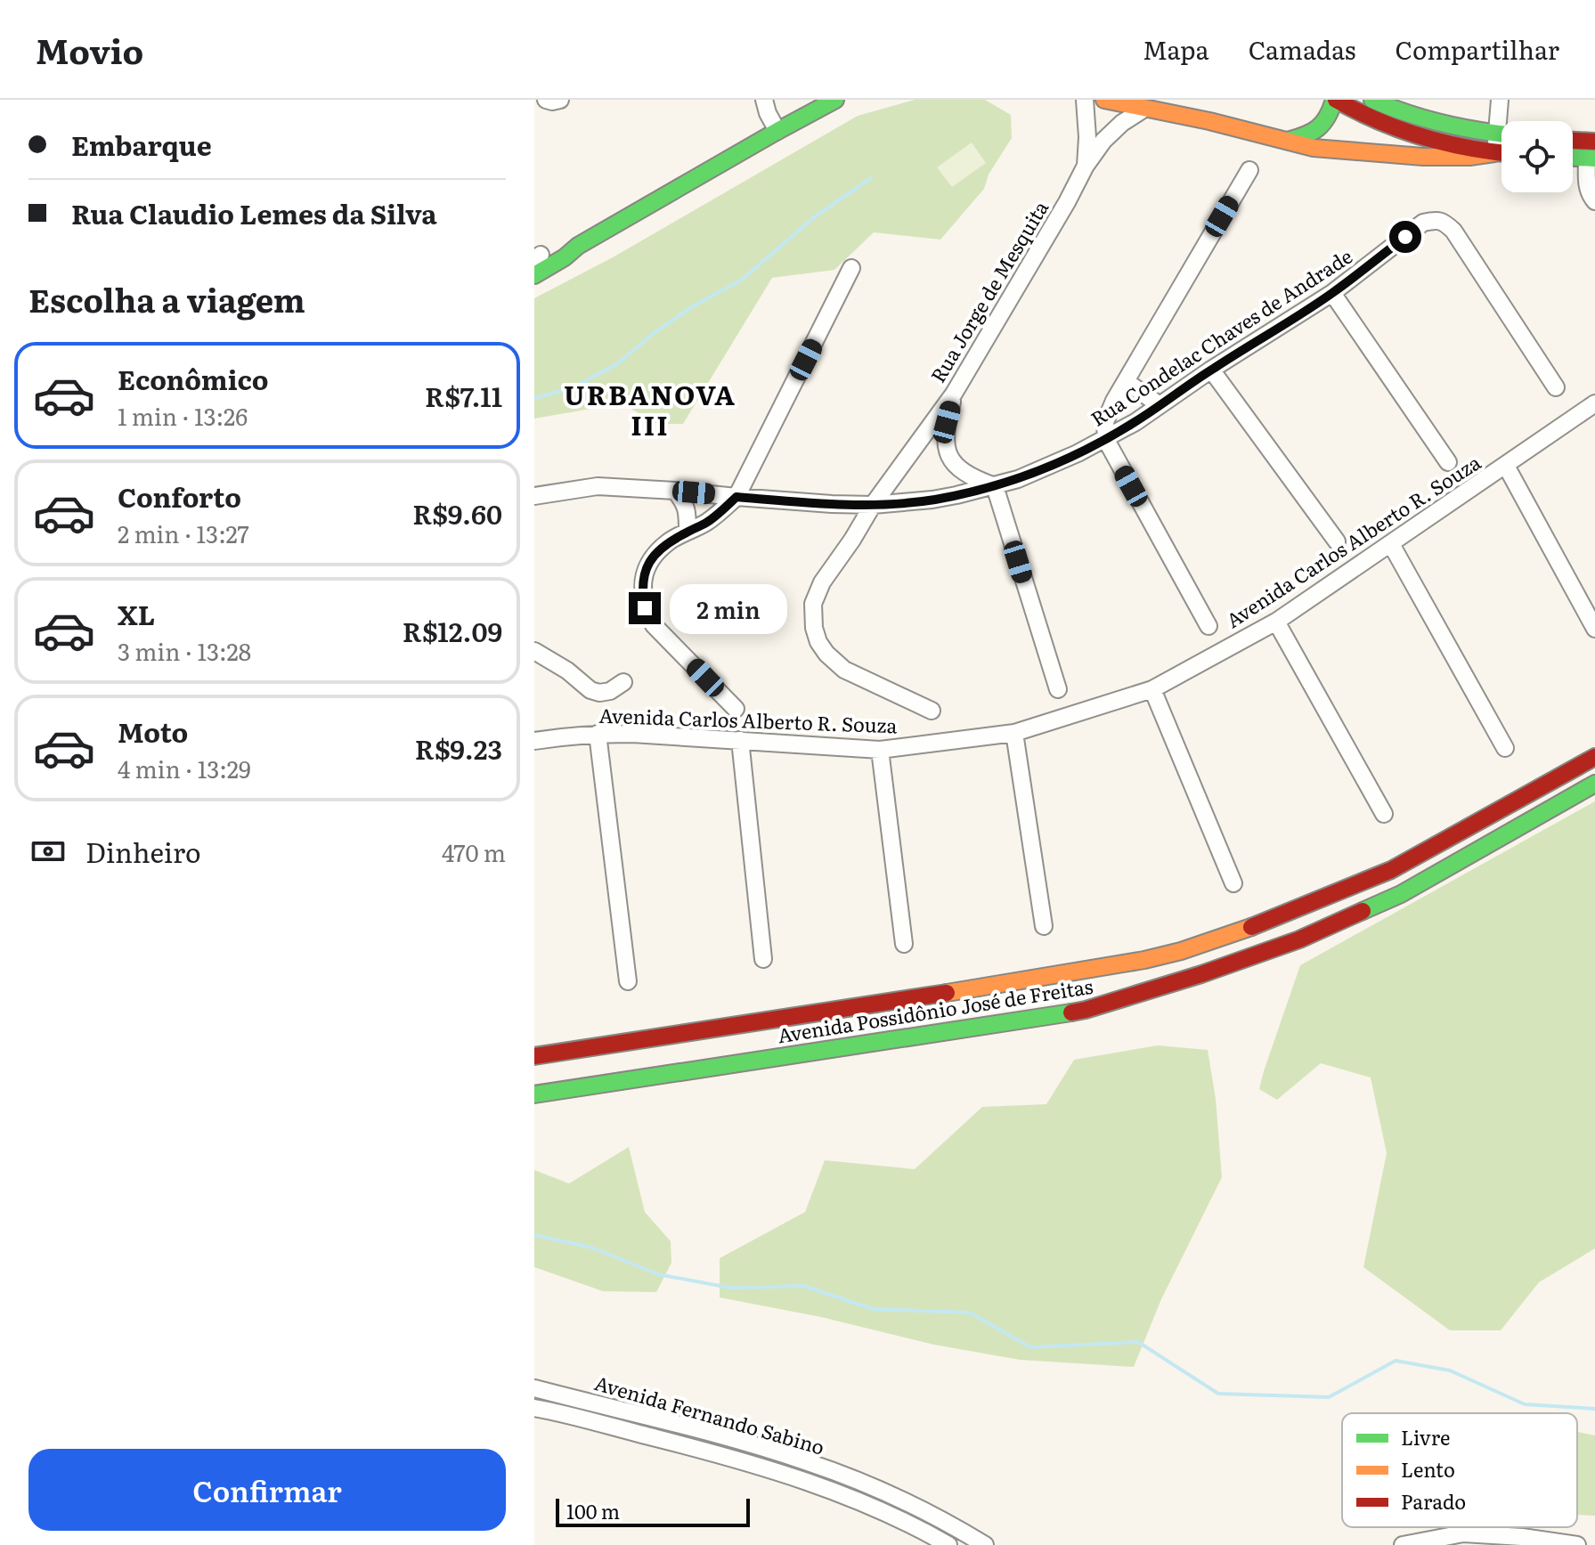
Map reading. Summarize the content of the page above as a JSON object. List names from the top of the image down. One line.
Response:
{"streets":{"street":["Rua Jorge de Mesquita","Rua Condelac Chaves de Andrade","Avenida Carlos Alberto R. Souza","Avenida Possidônio José de Freitas","Avenida Fernando Sabino"]},"crossings":[["Rua Jorge de Mesquita","Rua Condelac Chaves de Andrade"]],"districts":["URBANOVA III"],"legend":["Livre","Lento","Parado"],"scale_bar":"100 m","page":{"header":"Movio","nav":["Mapa","Camadas","Compartilhar"],"banner":["Embarque","Rua Claudio Lemes da Silva"],"heading":"Escolha a viagem","list":[{"name":"Econômico","note":"1 min · 13:26","value":"R$7.11"},{"name":"Conforto","note":"2 min · 13:27","value":"R$9.60"},{"name":"XL","note":"3 min · 13:28","value":"R$12.09"},{"name":"Moto","note":"4 min · 13:29","value":"R$9.23"}],"bubble":"2 min","pay":["Dinheiro","470 m"],"buttons":"Confirmar","scale":"100 m"}}
